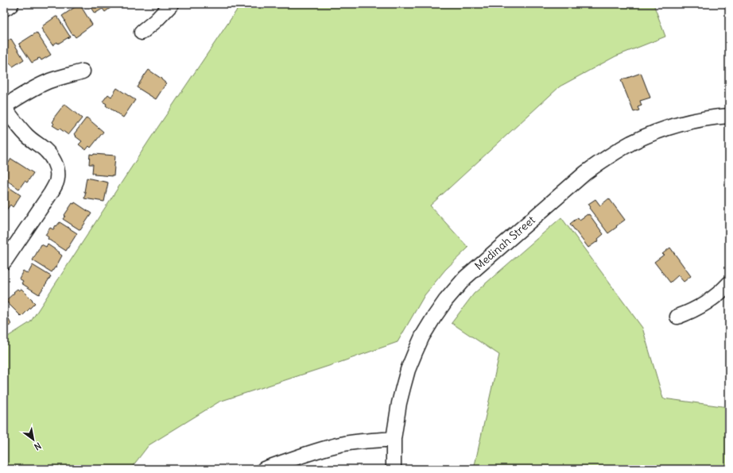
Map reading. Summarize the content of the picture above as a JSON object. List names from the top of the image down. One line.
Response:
{"streets":{"street":["Medinah Street"]},"north":"bottom right"}
